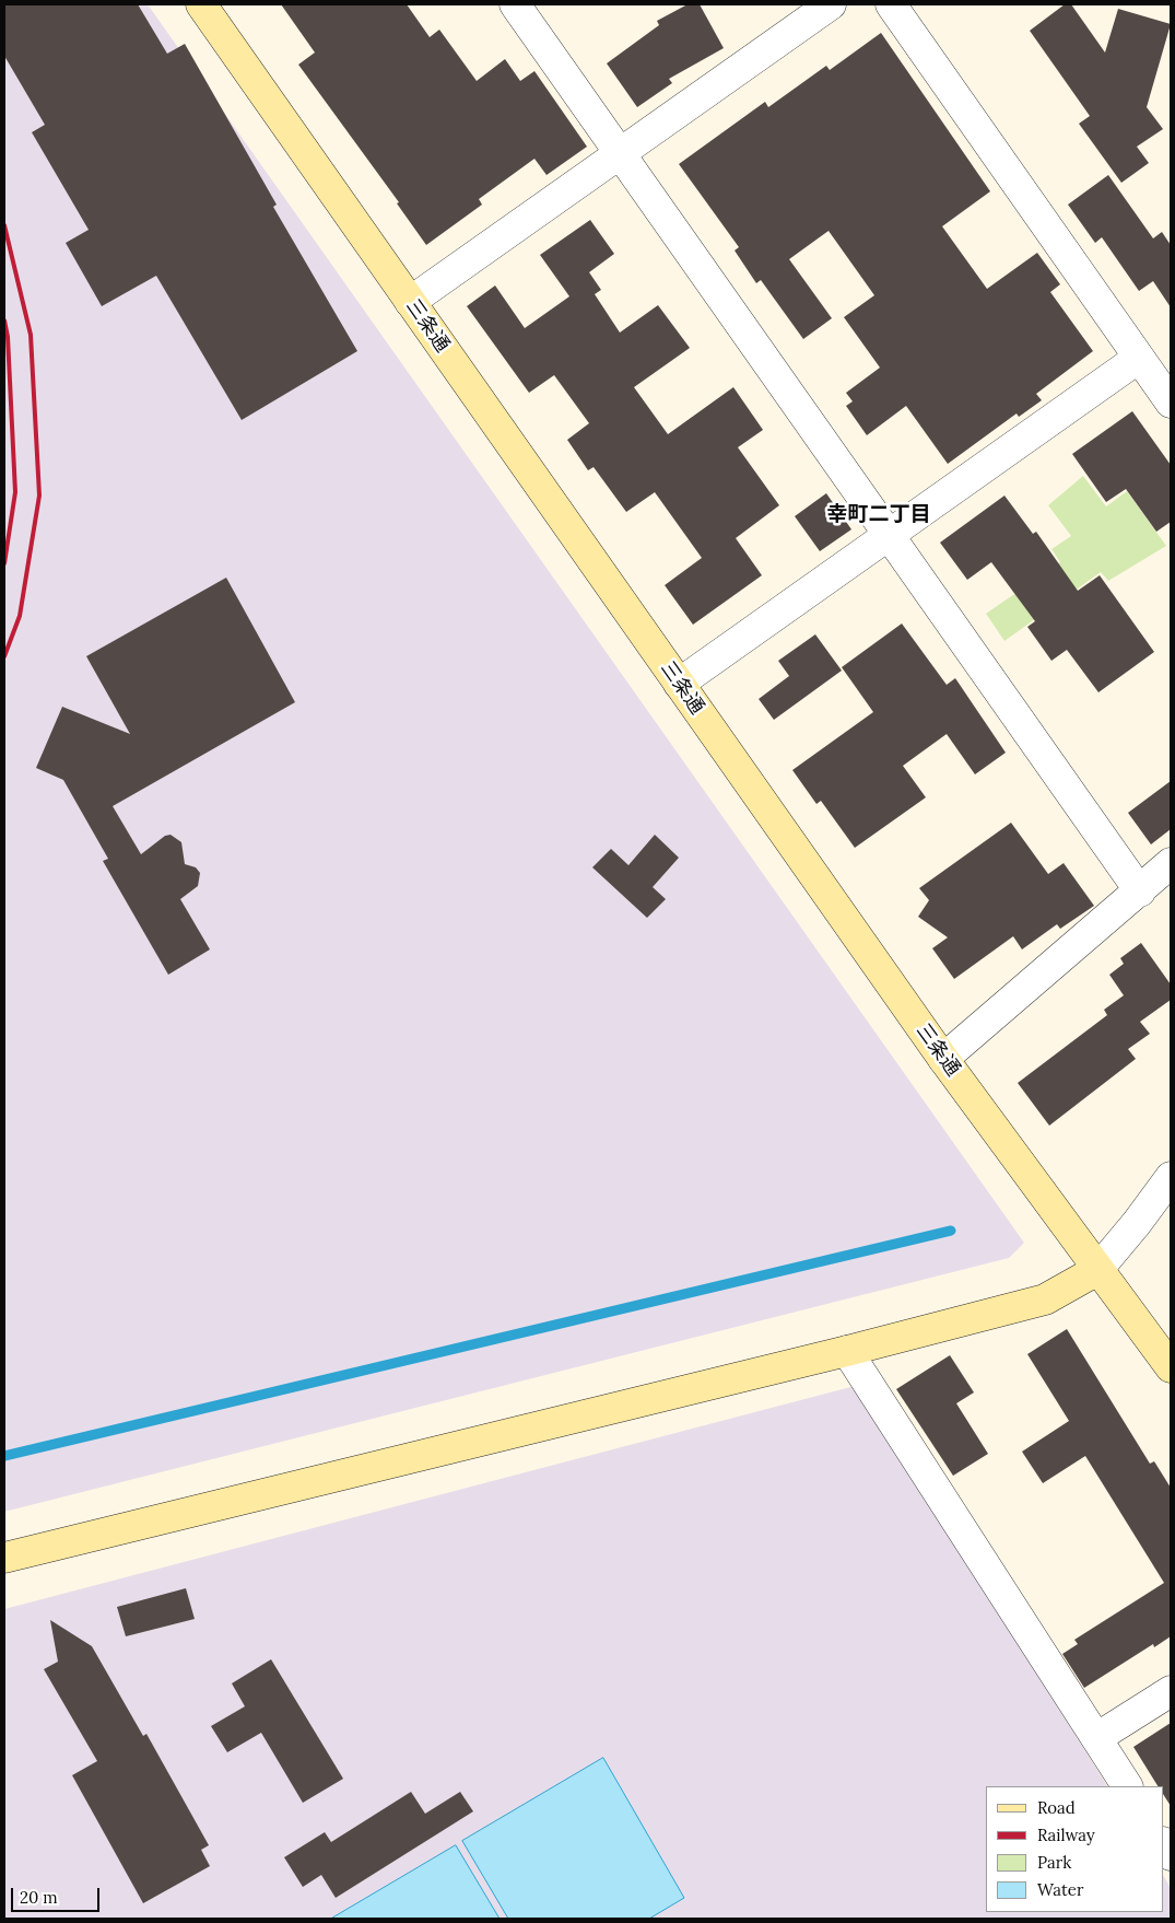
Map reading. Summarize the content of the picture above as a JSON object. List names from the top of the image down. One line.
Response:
{"streets":{"street":["三条通"]},"districts":["幸町二丁目"],"legend":["Road","Railway","Park","Water"],"scale_bar":"20 m"}
